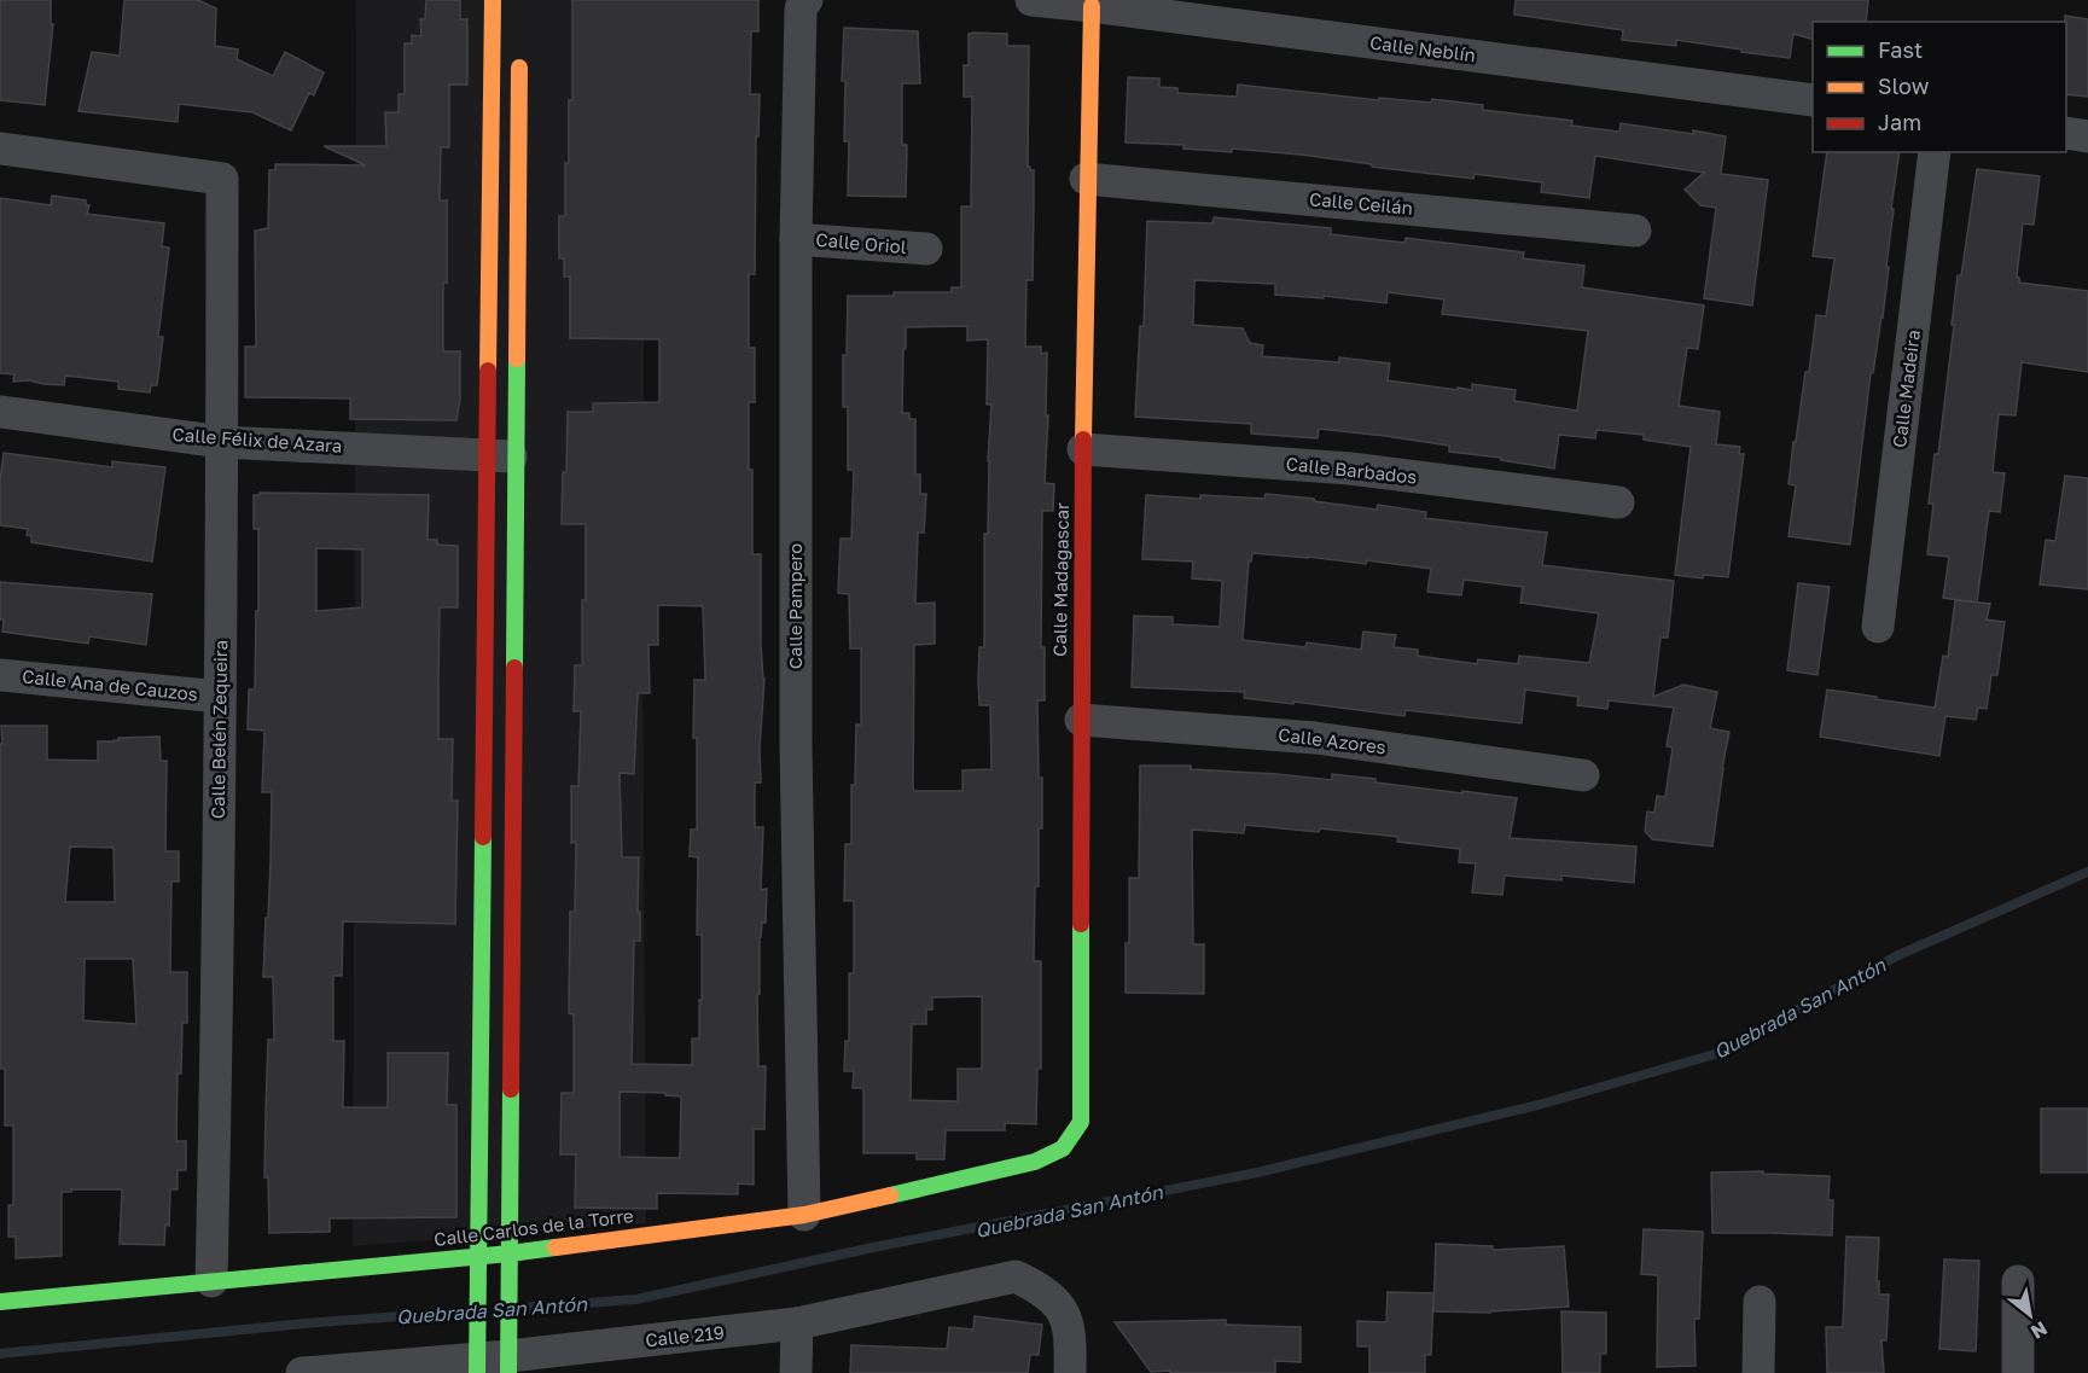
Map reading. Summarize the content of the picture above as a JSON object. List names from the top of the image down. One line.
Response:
{"streets":{"street":["Calle Neblín","Calle Ceilán","Calle Oriol","Calle Madeira","Calle Félix de Azara","Calle Barbados","Calle Madagascar","Calle Pampero","Calle Ana de Cauzos","Calle Belén Zequeira","Calle Azores","Calle Carlos de la Torre","Calle 219"]},"crossings":[["Calle Neblín","Calle Madagascar"],["Calle Ceilán","Calle Madagascar"],["Calle Oriol","Calle Pampero"],["Calle Félix de Azara","Calle Belén Zequeira"],["Calle Barbados","Calle Madagascar"],["Calle Madagascar","Calle Azores"],["Calle Madagascar","Calle Carlos de la Torre"],["Calle Pampero","Calle Carlos de la Torre"],["Calle Ana de Cauzos","Calle Belén Zequeira"],["Calle Belén Zequeira","Calle Carlos de la Torre"]],"water":["Quebrada San Antón"],"legend":["Fast","Slow","Jam"],"north":"bottom right"}
